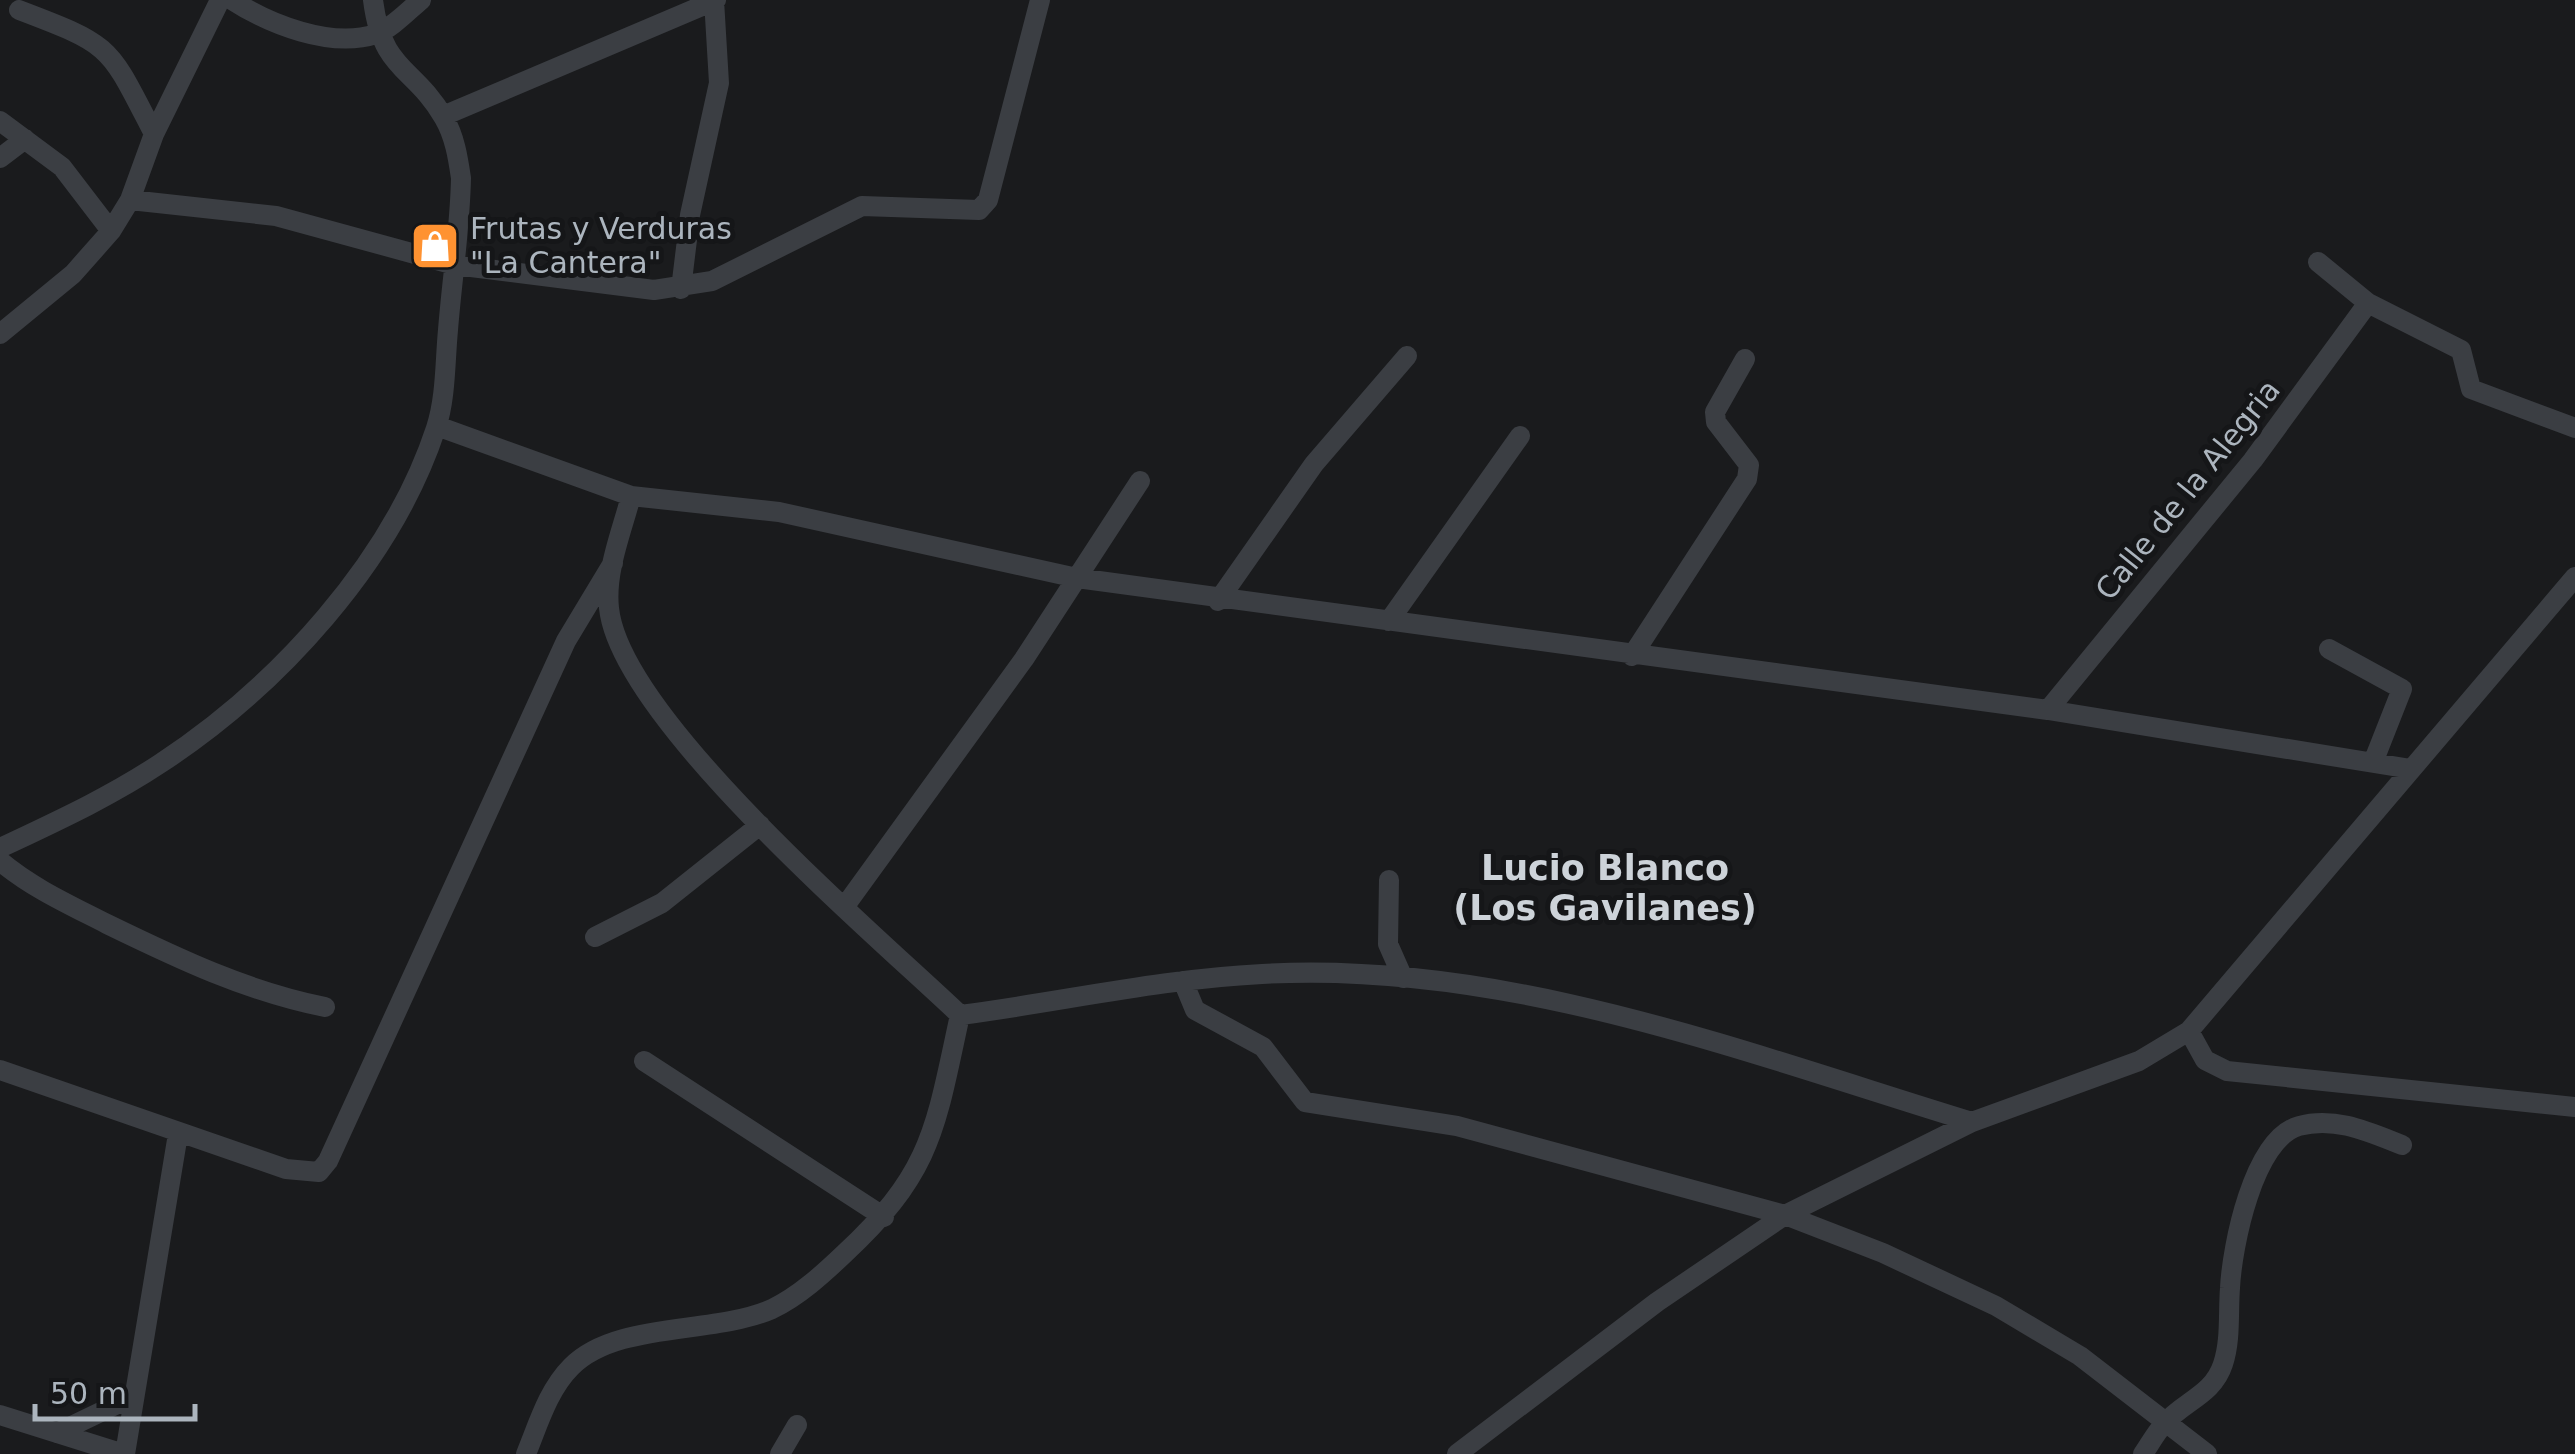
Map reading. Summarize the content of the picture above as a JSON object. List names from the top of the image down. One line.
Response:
{"streets":{"street":["Calle de la Alegria"]},"districts":["Lucio Blanco (Los Gavilanes)"],"places":{"shop":["Frutas y Verduras \"La Cantera\""]},"scale_bar":"50 m"}
